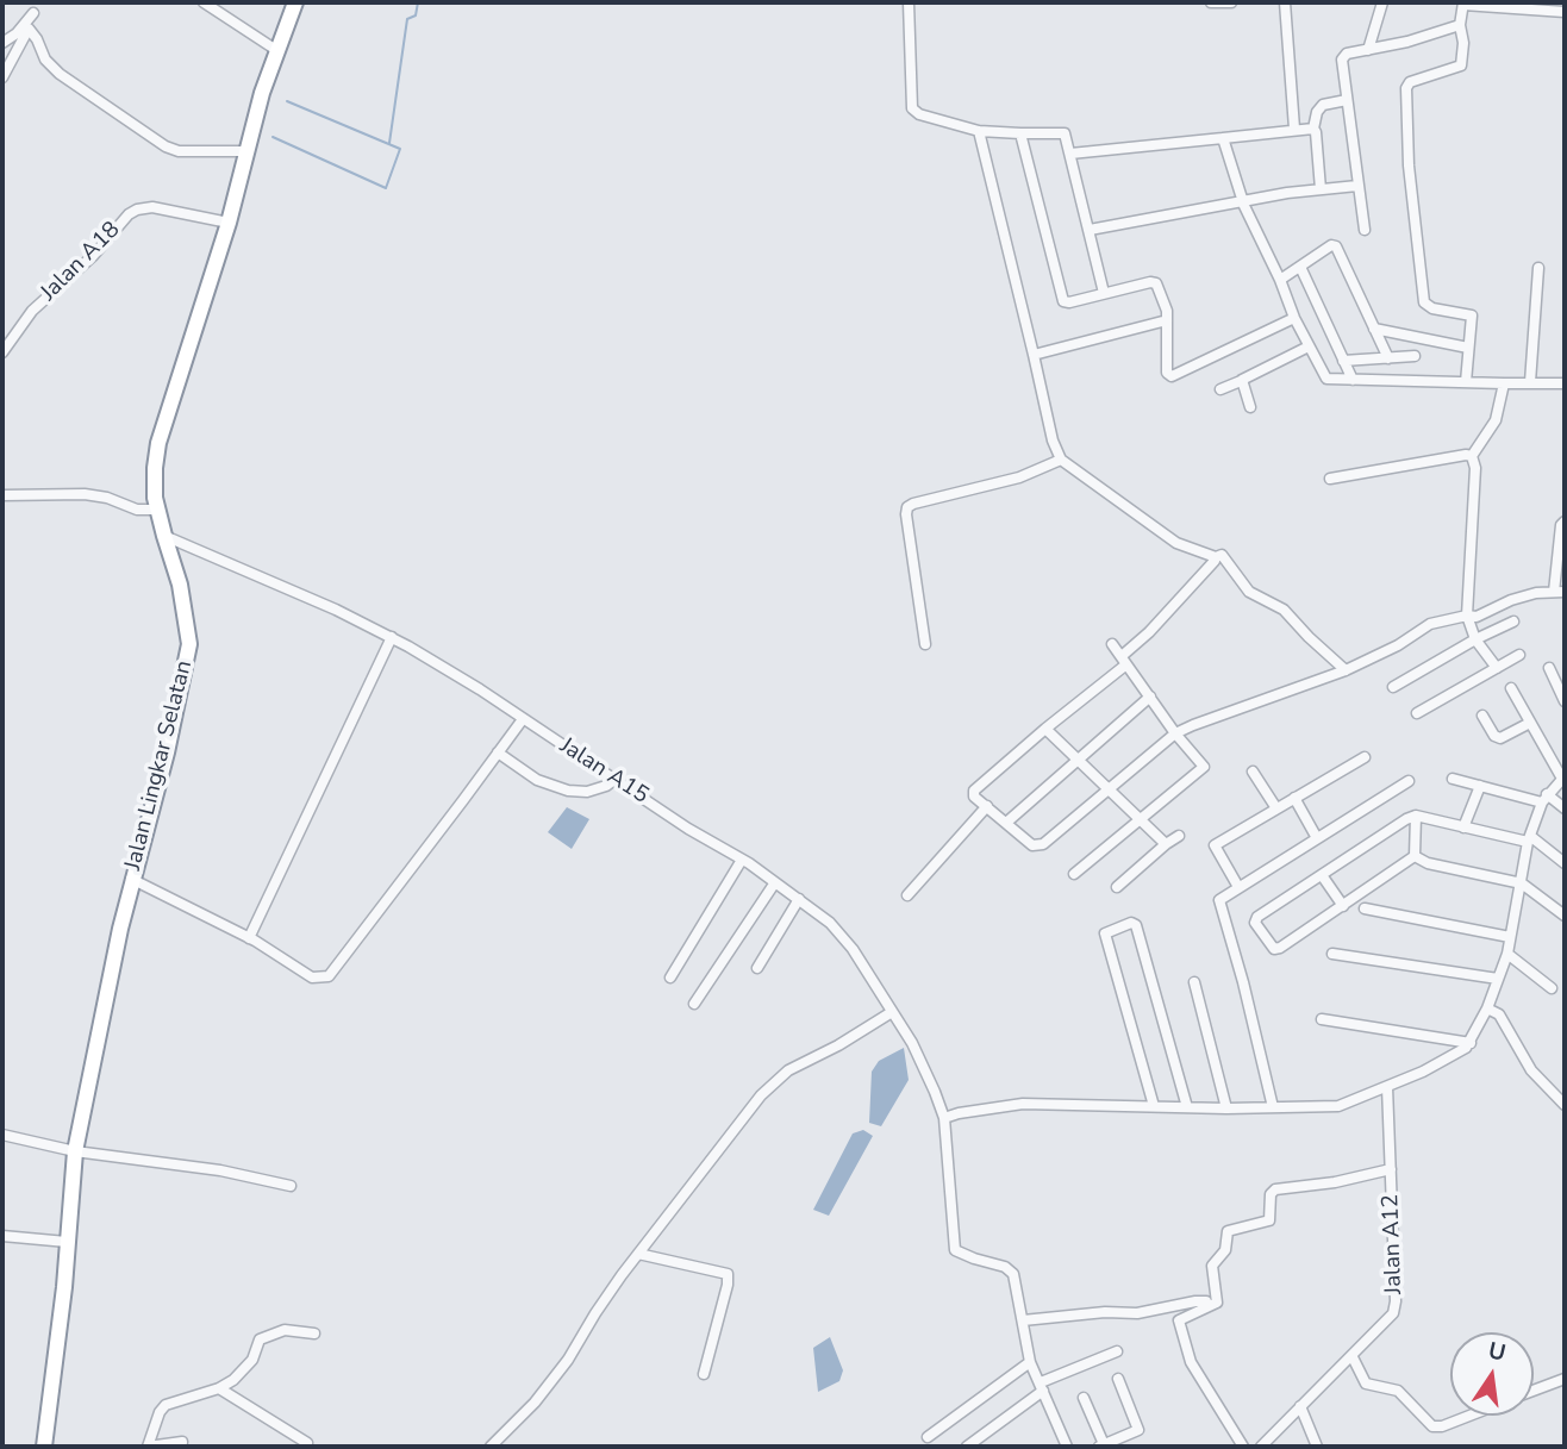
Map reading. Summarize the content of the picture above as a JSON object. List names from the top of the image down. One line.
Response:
{"streets":{"highway":["Jalan Lingkar Selatan"],"street":["Jalan A18","Jalan A15","Jalan A12"]},"crossings":[["Jalan A18","Jalan Lingkar Selatan"],["Jalan Lingkar Selatan","Jalan A15"]],"north":"top"}
